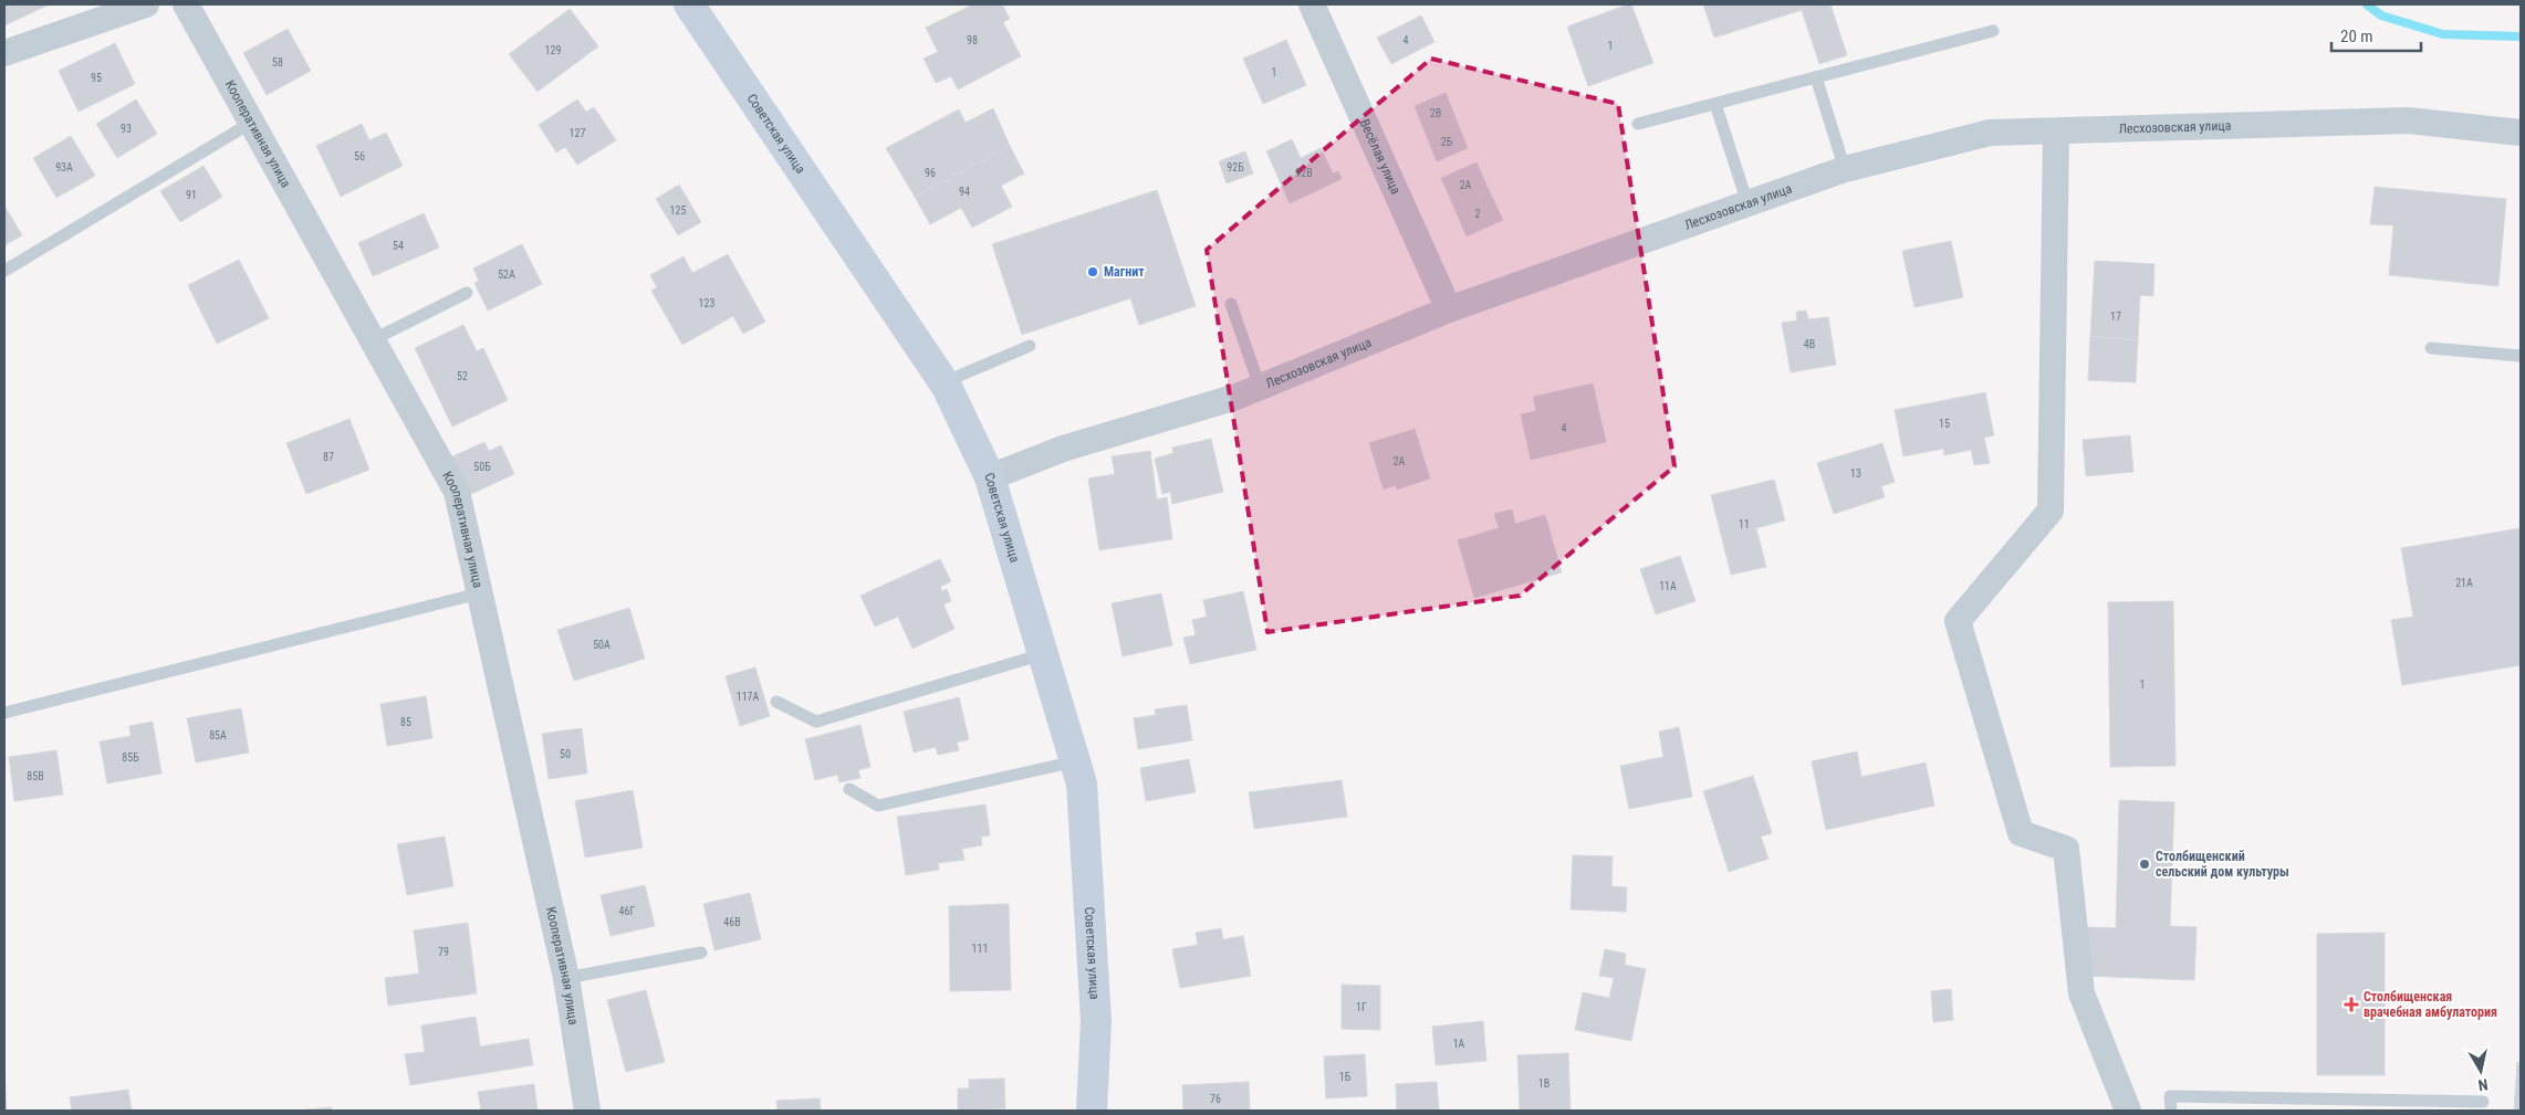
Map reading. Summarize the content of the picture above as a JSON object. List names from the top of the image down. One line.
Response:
{"streets":{"street":["Лесхозовская улица","Кооперативная улица","Советская улица","Весёлая улица"]},"crossings":[["Лесхозовская улица","Советская улица"],["Лесхозовская улица","Весёлая улица"]],"places":{"other":["Магнит","Столбищенский сельский дом культуры"],"health":["Столбищенская врачебная амбулатория"]},"house_numbers":["98","4","1","129","58","1","95","2В","93","127","2Б","56","93А","92Б","96","92В","2А","94","91","125","2","54","52А","123","17","4В","52","15","4","87","2А","50Б","13","11","21А","11А","50А","1","117А","85","85А","50","85Б","85В","46Г","46В","111","79","1Г","1А","1Б","1В","76"],"scale_bar":"20 m","north":"bottom"}
